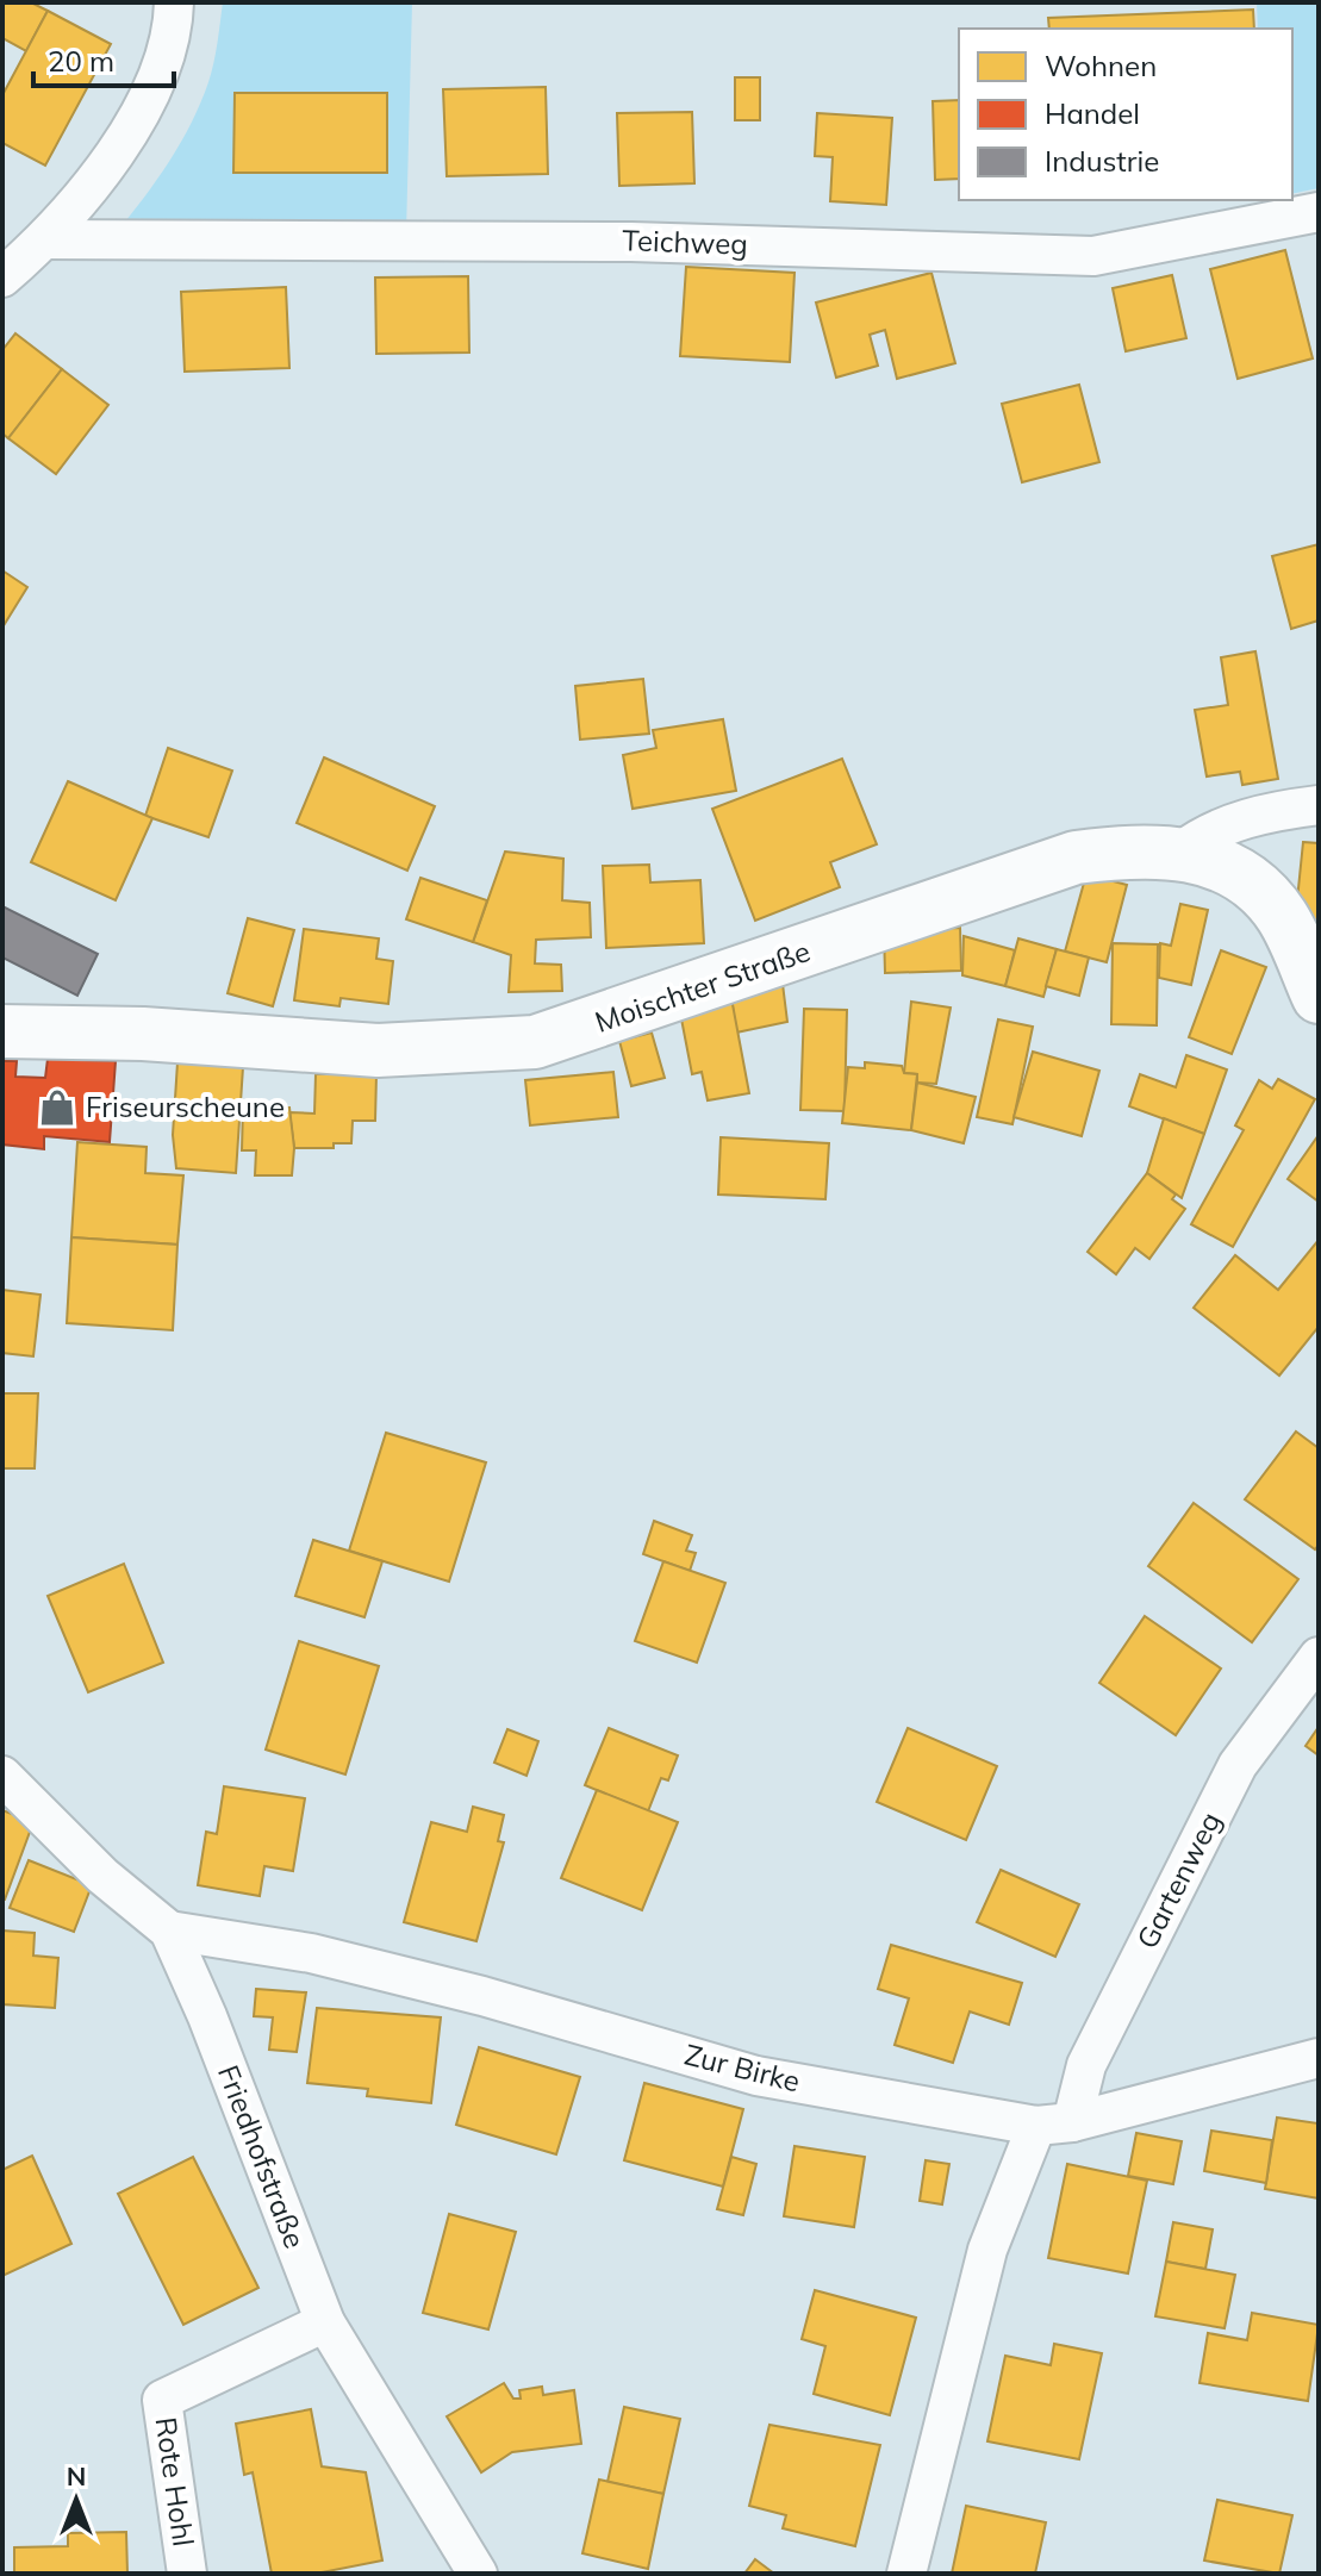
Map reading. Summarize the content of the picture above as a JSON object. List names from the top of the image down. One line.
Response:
{"streets":{"street":["Teichweg","Moischter Straße","Gartenweg","Zur Birke","Friedhofstraße","Rote Hohl"]},"crossings":[["Gartenweg","Zur Birke"],["Zur Birke","Friedhofstraße"],["Friedhofstraße","Rote Hohl"]],"places":{"shop":["Friseurscheune"]},"legend":["Wohnen","Handel","Industrie"],"scale_bar":"20 m","north":"top"}
